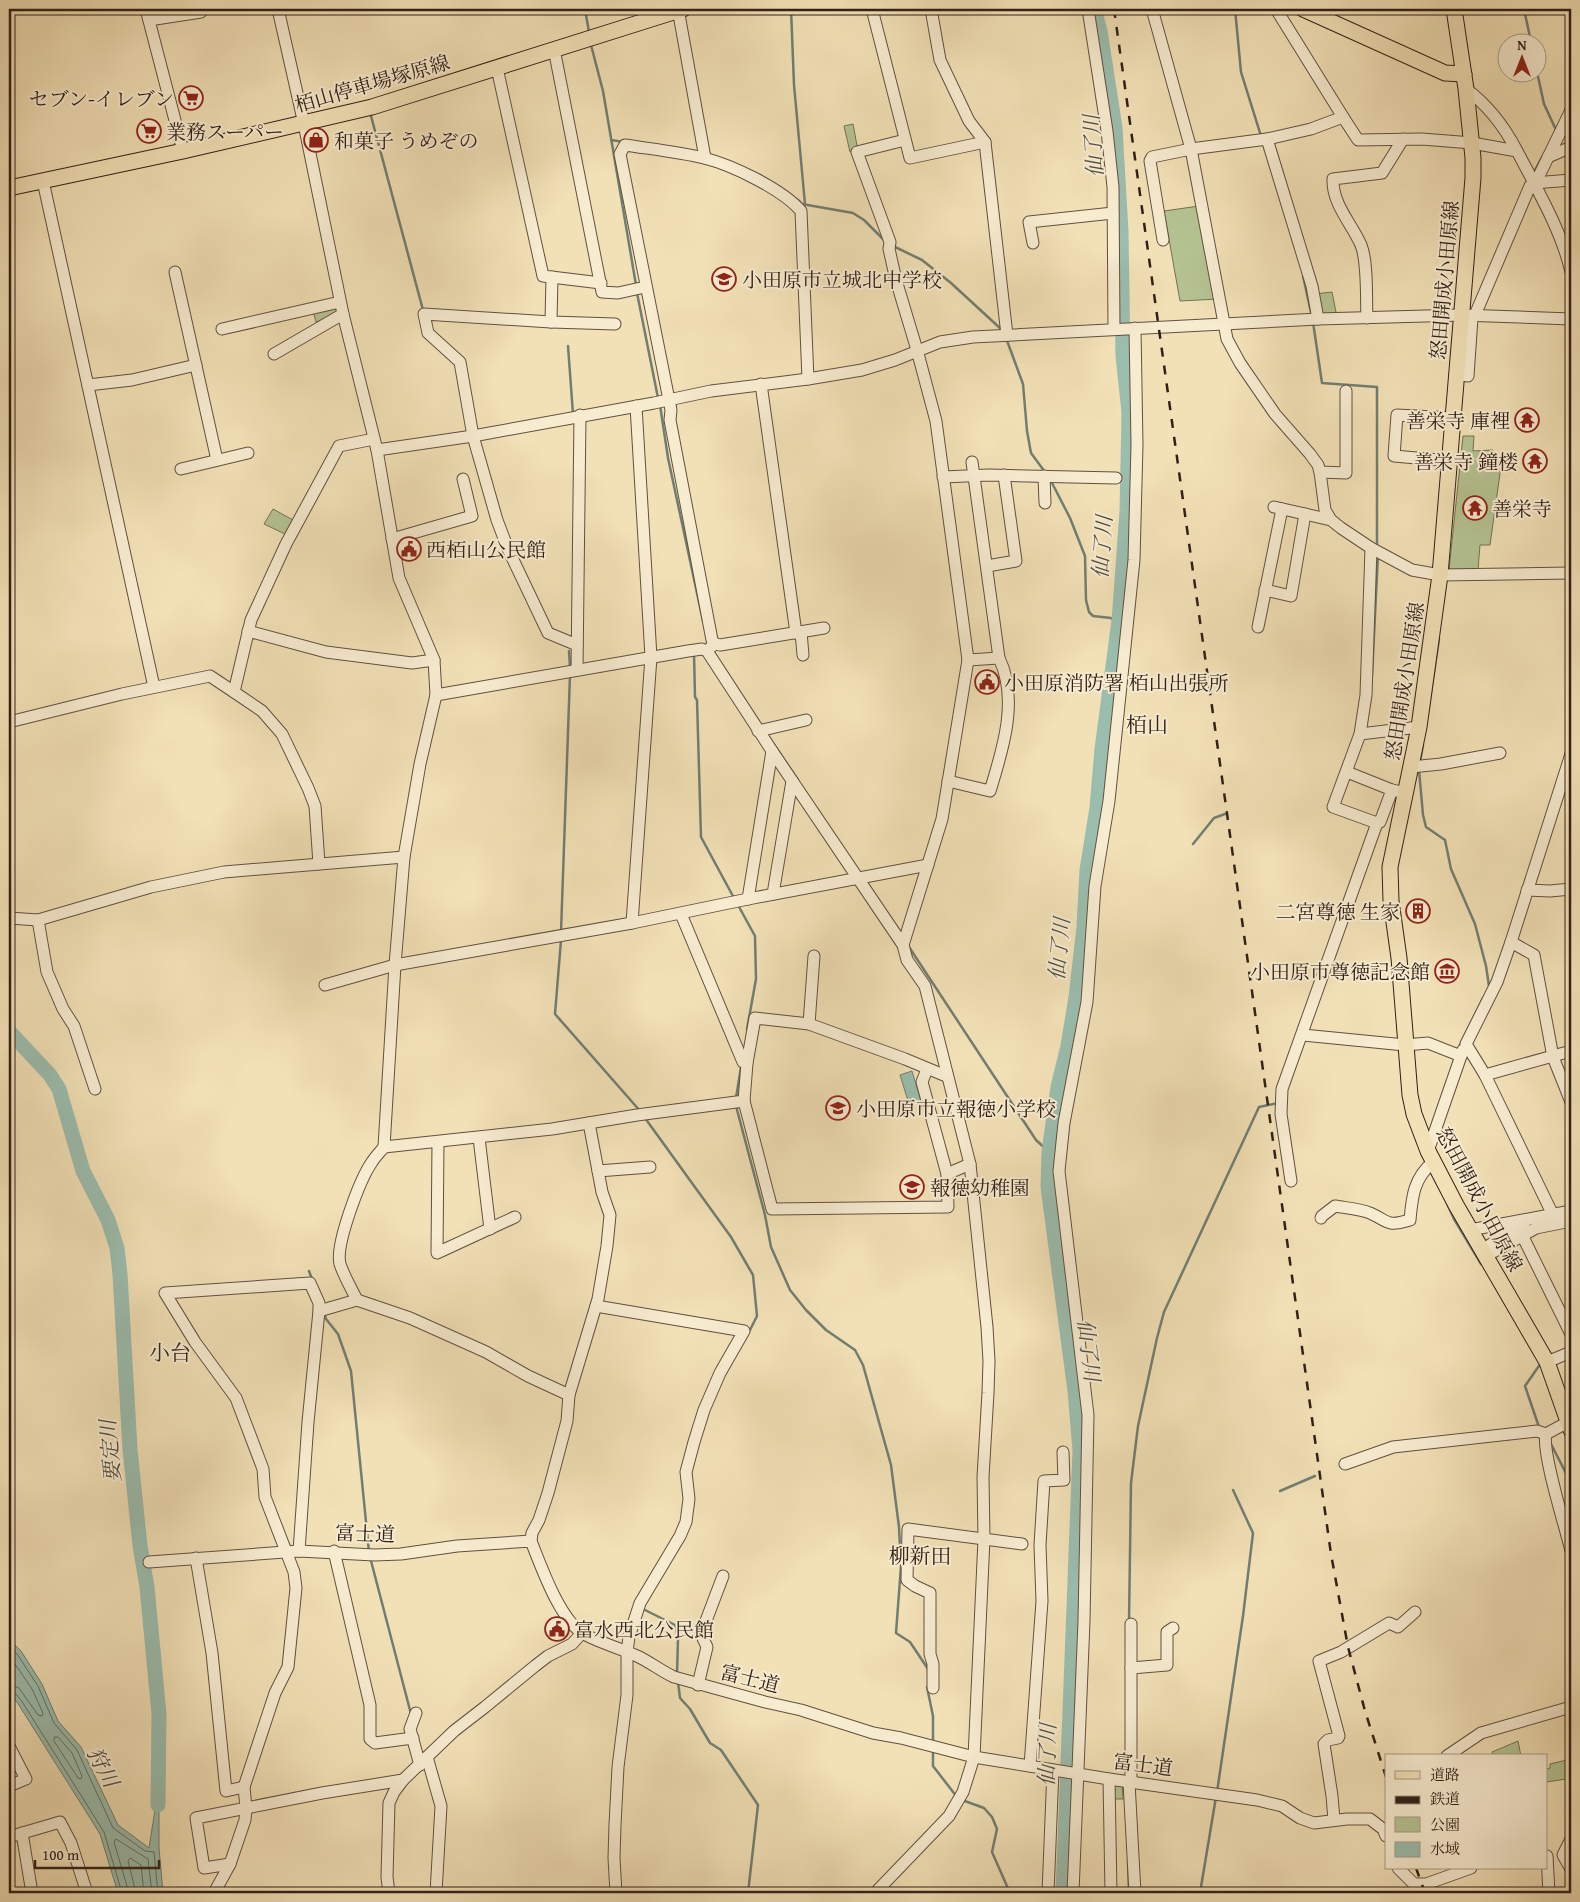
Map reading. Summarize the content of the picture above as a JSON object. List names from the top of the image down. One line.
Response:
{"streets":{"main road":["栢山停車場塚原線","怒田開成小田原線"],"street":["富士道"]},"districts":["栢山","小台","柳新田"],"water":["仙了川","要定川","狩川"],"places":{"supermarket":["セブン-イレブン","業務スーパー"],"shop":["和菓子 うめぞの"],"school or university":["小田原市立城北中学校","小田原市立報徳小学校","報徳幼稚園"],"temple":["善栄寺 庫裡","善栄寺 鐘楼","善栄寺"],"public building":["西栢山公民館","小田原消防署 栢山出張所","富水西北公民館"],"building":["二宮尊徳 生家"],"museum":["小田原市尊徳記念館"]},"legend":["道路","鉄道","公園","水域"],"scale_bar":"100 m","north":"top"}
